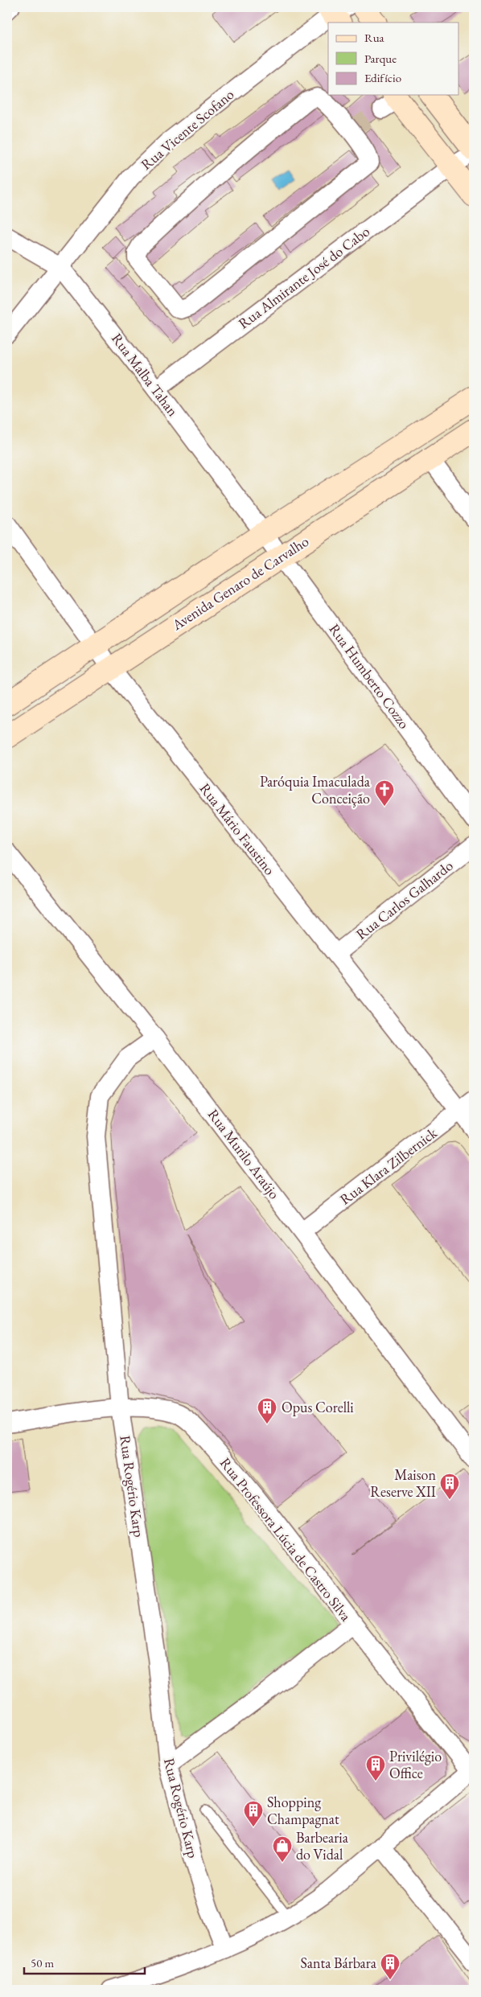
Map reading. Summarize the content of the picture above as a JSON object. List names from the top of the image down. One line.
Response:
{"streets":{"street":["Rua Vicente Scofano","Rua Almirante José do Cabo","Rua Malba Tahan","Avenida Genaro de Carvalho","Rua Humberto Cozzo","Rua Mário Faustino","Rua Carlos Galhardo","Rua Murilo Araújo","Rua Klara Zilbernick","Rua Rogério Karp","Rua Professora Lúcia de Castro Silva"]},"crossings":[["Rua Vicente Scofano","Rua Malba Tahan"],["Rua Almirante José do Cabo","Rua Malba Tahan"],["Rua Malba Tahan","Avenida Genaro de Carvalho"],["Rua Malba Tahan","Rua Humberto Cozzo"],["Avenida Genaro de Carvalho","Rua Humberto Cozzo"],["Avenida Genaro de Carvalho","Rua Mário Faustino"],["Rua Mário Faustino","Rua Carlos Galhardo"],["Rua Mário Faustino","Rua Klara Zilbernick"],["Rua Murilo Araújo","Rua Klara Zilbernick"],["Rua Murilo Araújo","Rua Rogério Karp"],["Rua Rogério Karp","Rua Professora Lúcia de Castro Silva"]],"places":{"church":["Paróquia Imaculada Conceição"],"building":["Opus Corelli","Maison Reserve XII","Privilégio Office","Shopping Champagnat","Santa Bárbara"],"shop":["Barbearia do Vidal"]},"legend":["Rua","Parque","Edifício"],"scale_bar":"50 m"}
